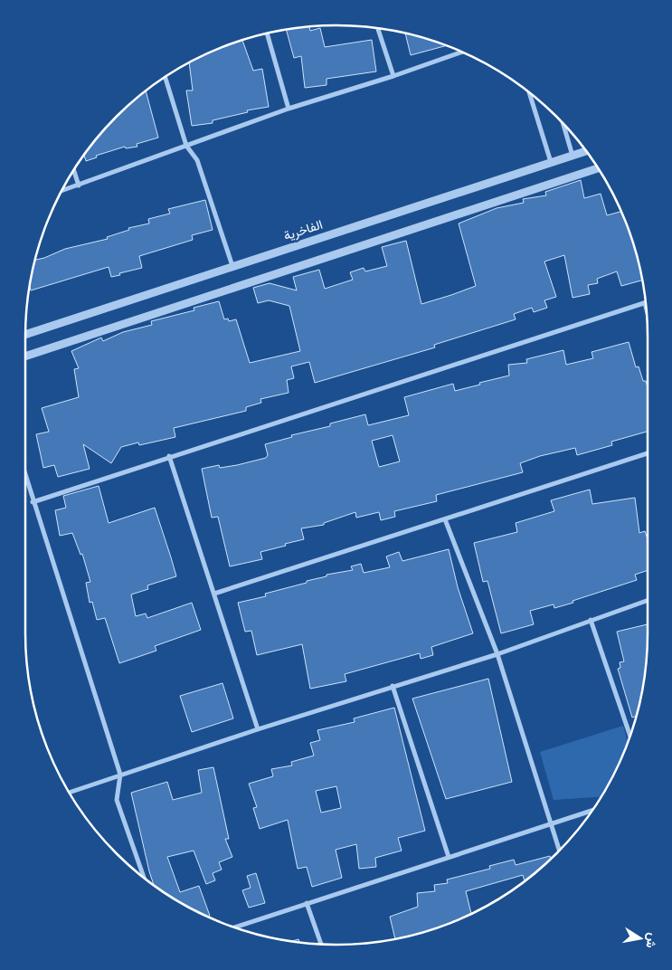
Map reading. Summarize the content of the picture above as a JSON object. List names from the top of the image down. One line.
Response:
{"streets":{"street":["الفاخرية"]},"north":"right"}
